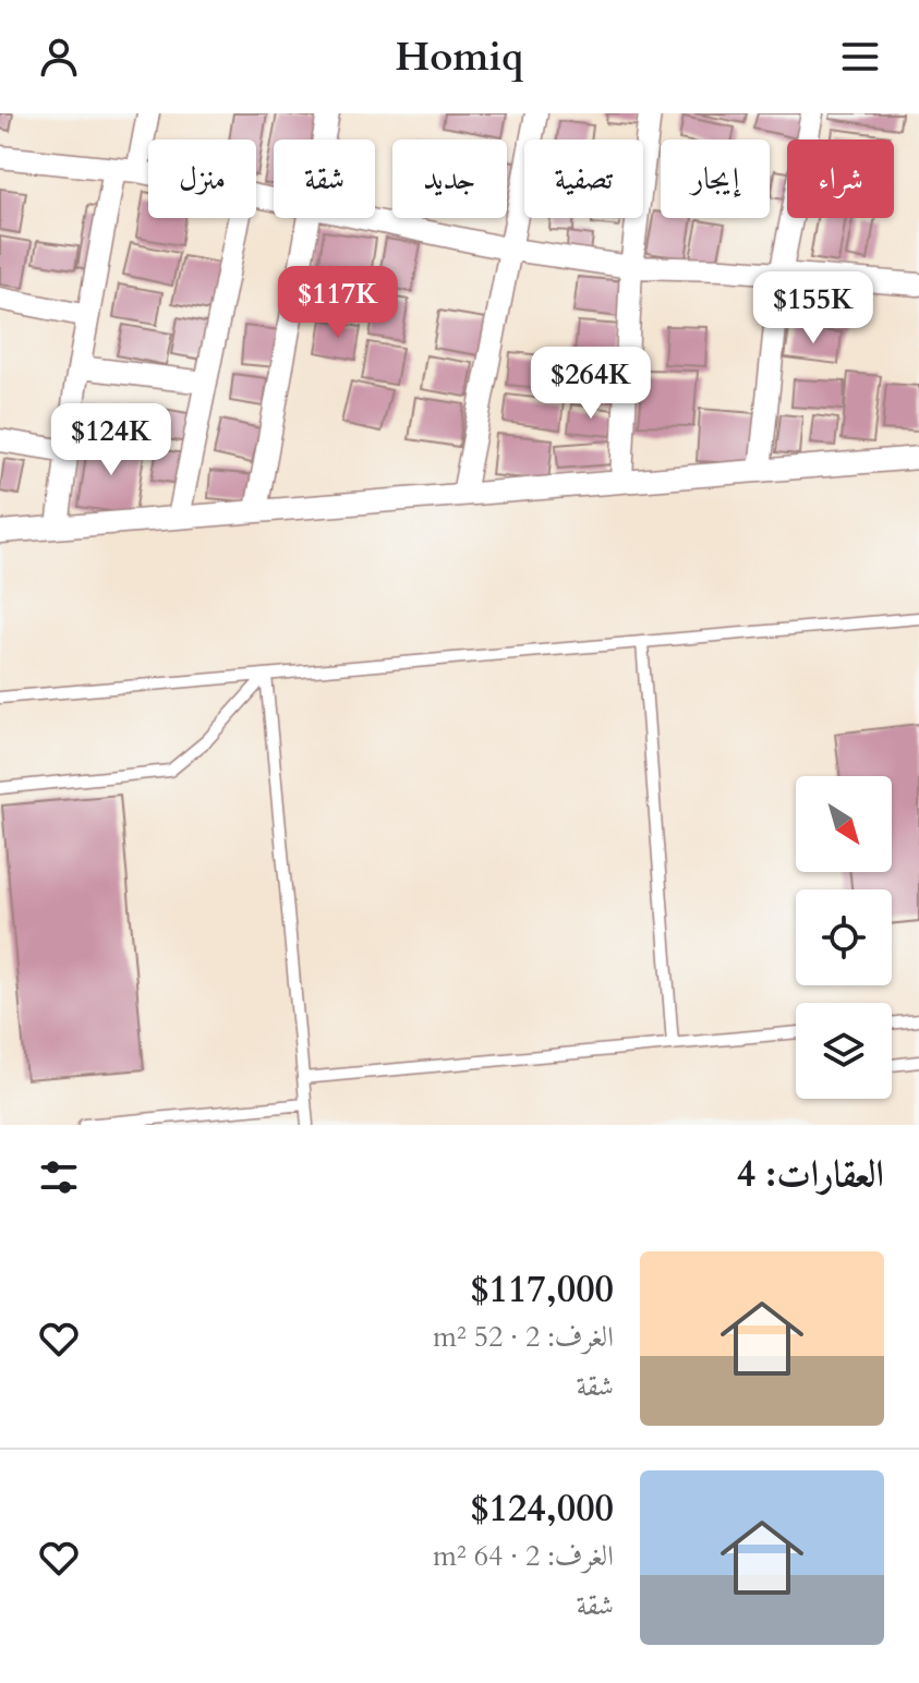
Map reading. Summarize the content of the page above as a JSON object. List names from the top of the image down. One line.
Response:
{"north":"bottom right","page":{"header":"Homiq","chip":["شراء","إيجار","تصفية","جديد","شقة","منزل"],"price":["$117K","$155K","$264K","$124K"],"heading":"العقارات: 4","list":[{"name":"$117,000","note":"الغرف: 2 · 52 m² · شقة"},{"name":"$124,000","note":"الغرف: 2 · 64 m² · شقة"}]}}
